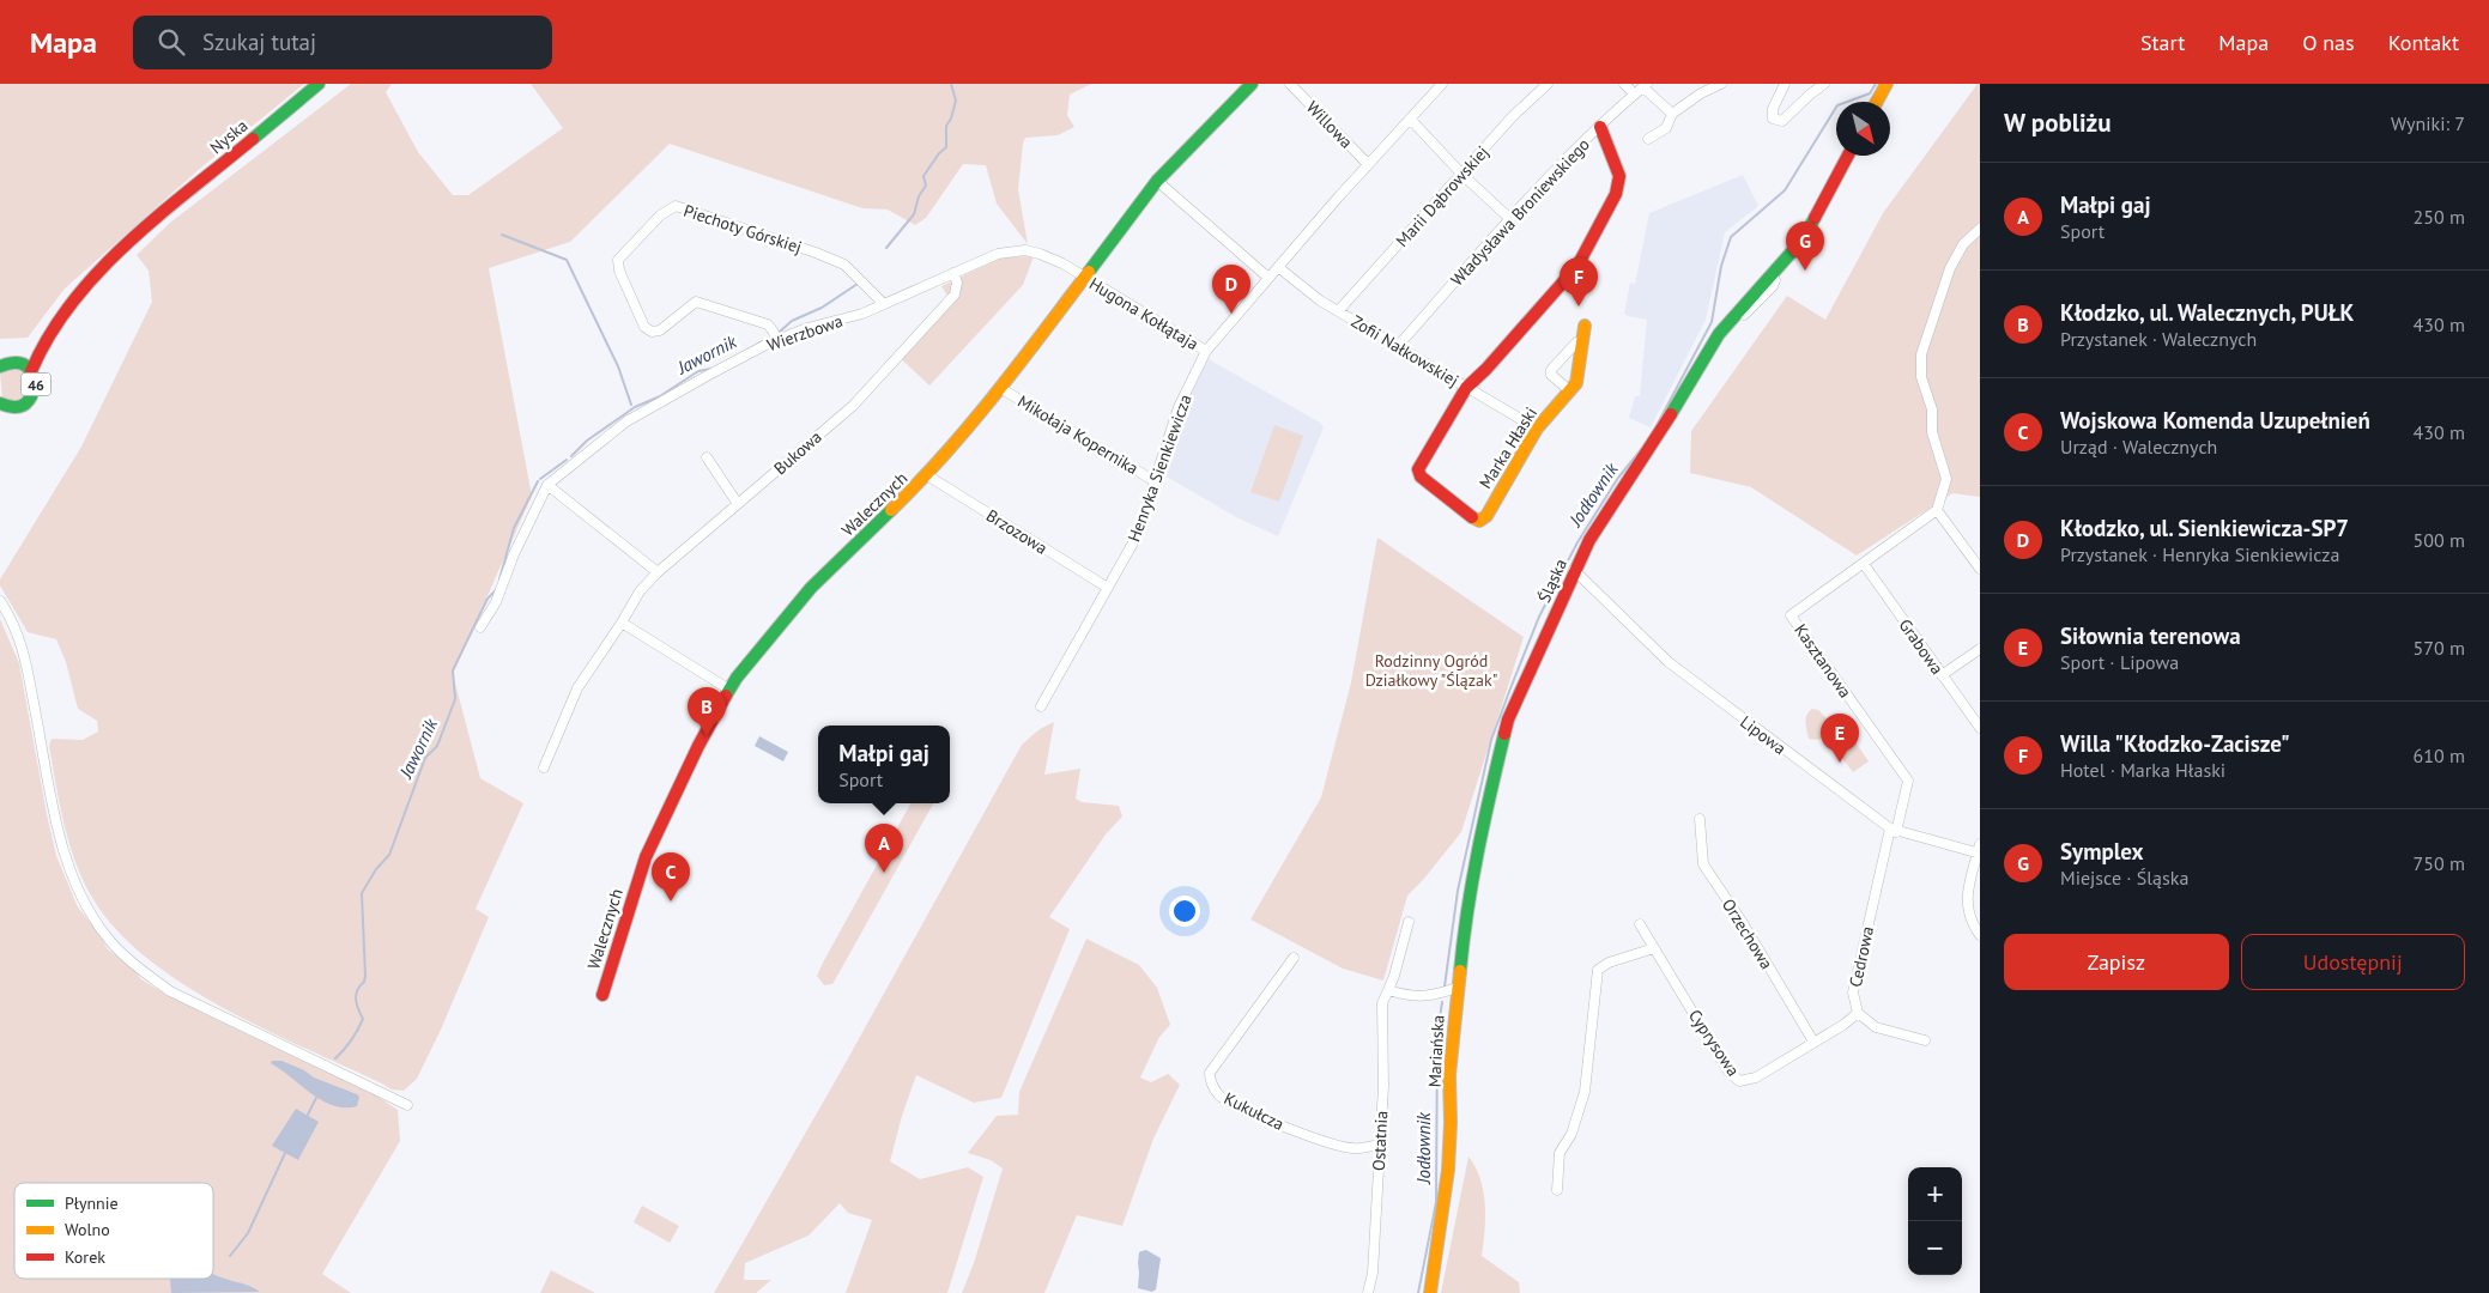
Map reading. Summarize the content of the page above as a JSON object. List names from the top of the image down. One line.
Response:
{"streets":{"street":["Willowa","Nyska","Marii Dąbrowskiej","Władysława Broniewskiego","Piechoty Górskiej","Hugona Kołłątaja","Wierzbowa","Zofii Nałkowskiej","46","Mikołaja Kopernika","Marka Hłaski","Bukowa","Henryka Sienkiewicza","Walecznych","Brzozowa","Śląska","Grabowa","Kasztanowa","Lipowa","Orzechowa","Cedrowa","Cyprysowa","Mariańska","Kukułcza","Ostatnia"]},"crossings":[["Willowa","Henryka Sienkiewicza"],["Marii Dąbrowskiej","Zofii Nałkowskiej"],["Władysława Broniewskiego","Zofii Nałkowskiej"],["Piechoty Górskiej","Wierzbowa"],["Hugona Kołłątaja","Wierzbowa"],["Hugona Kołłątaja","Henryka Sienkiewicza"],["Hugona Kołłątaja","Walecznych"],["Wierzbowa","Bukowa"],["Wierzbowa","Walecznych"],["Zofii Nałkowskiej","Marka Hłaski"],["Zofii Nałkowskiej","Henryka Sienkiewicza"],["Mikołaja Kopernika","Henryka Sienkiewicza"],["Mikołaja Kopernika","Walecznych"],["Henryka Sienkiewicza","Brzozowa"],["Walecznych","Brzozowa"],["Śląska","Lipowa"],["Śląska","Mariańska"],["Grabowa","Kasztanowa"],["Kasztanowa","Lipowa"],["Kasztanowa","Cedrowa"],["Lipowa","Cedrowa"],["Orzechowa","Cyprysowa"],["Cedrowa","Cyprysowa"],["Kukułcza","Ostatnia"]],"water":["Jawornik","Jodłownik"],"parks":["Rodzinny Ogród Działkowy \"Ślązak\""],"legend":["Płynnie","Wolno","Korek"],"north":"bottom right","page":{"header":"Mapa","search":"Szukaj tutaj","nav":["Start","Mapa","O nas","Kontakt"],"heading":["W pobliżu","Wyniki: 7"],"list":[{"mark":"A","name":"Małpi gaj","note":"Sport","value":"250 m"},{"mark":"B","name":"Kłodzko, ul. Walecznych, PUŁK","note":"Przystanek · Walecznych","value":"430 m"},{"mark":"C","name":"Wojskowa Komenda Uzupełnień","note":"Urząd · Walecznych","value":"430 m"},{"mark":"D","name":"Kłodzko, ul. Sienkiewicza-SP7","note":"Przystanek · Henryka Sienkiewicza","value":"500 m"},{"mark":"E","name":"Siłownia terenowa","note":"Sport · Lipowa","value":"570 m"},{"mark":"F","name":"Willa \"Kłodzko-Zacisze\"","note":"Hotel · Marka Hłaski","value":"610 m"},{"mark":"G","name":"Symplex","note":"Miejsce · Śląska","value":"750 m"}],"pins":["G","F","D","B","E","A","C"],"popup":["Małpi gaj","Sport"],"buttons":["Zapisz","Udostępnij"],"map_buttons":["+","−"]}}
